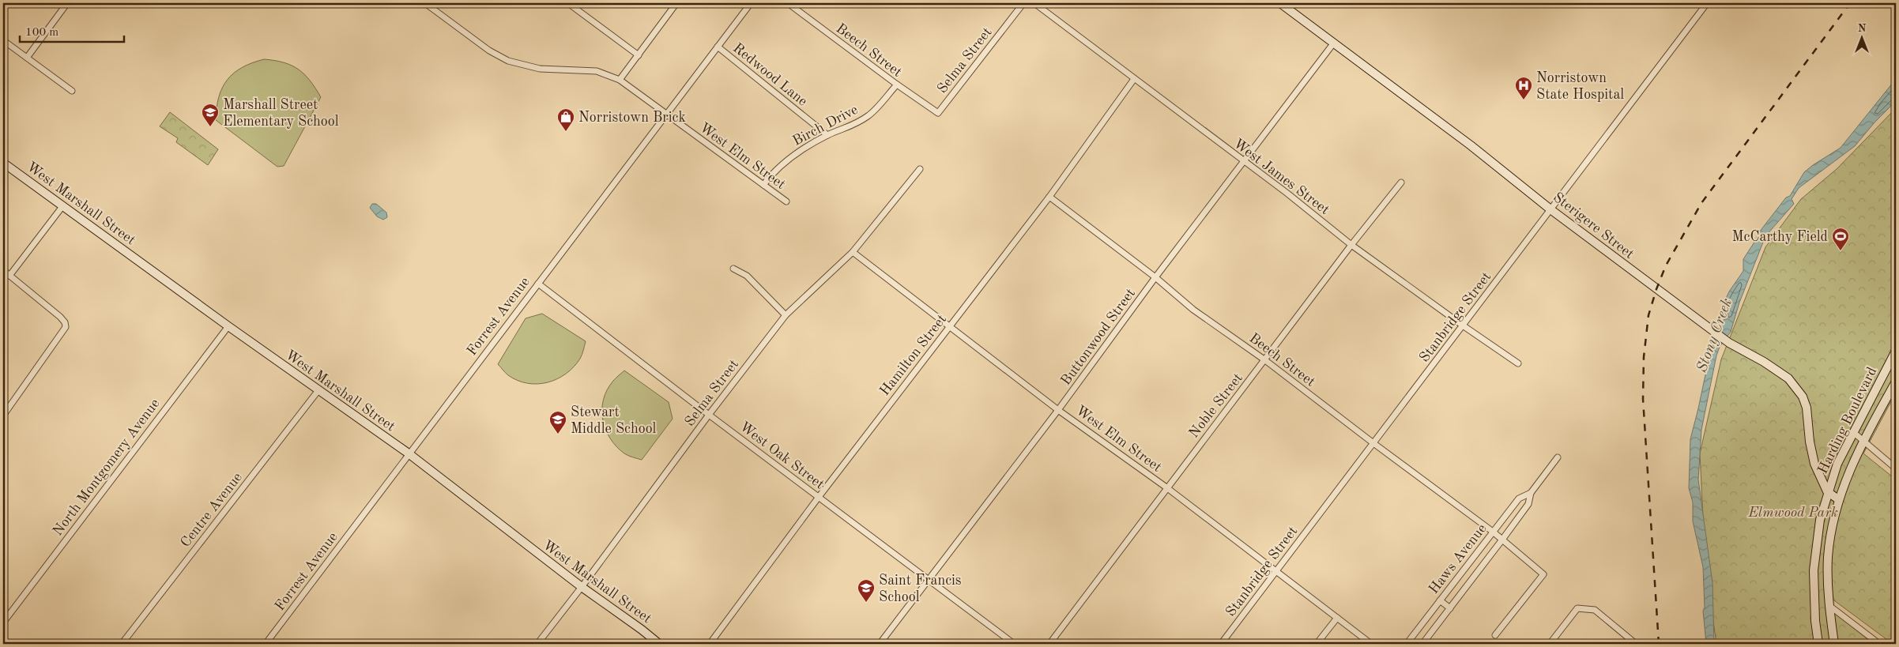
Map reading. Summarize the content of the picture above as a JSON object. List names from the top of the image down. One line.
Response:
{"streets":{"street":["Beech Street","Selma Street","Redwood Lane","Birch Drive","West Elm Street","West James Street","West Marshall Street","Sterigere Street","Forrest Avenue","Stanbridge Street","Buttonwood Street","Hamilton Street","Noble Street","Harding Boulevard","West Oak Street","North Montgomery Avenue","Centre Avenue","Haws Avenue"]},"crossings":[["Beech Street","Selma Street"],["Beech Street","Birch Drive"],["Beech Street","Stanbridge Street"],["Beech Street","Buttonwood Street"],["Beech Street","Hamilton Street"],["Beech Street","Noble Street"],["Beech Street","Haws Avenue"],["Selma Street","West Elm Street"],["Selma Street","West Marshall Street"],["Selma Street","West Oak Street"],["Redwood Lane","Birch Drive"],["Redwood Lane","Forrest Avenue"],["Birch Drive","West Elm Street"],["West Elm Street","Forrest Avenue"],["West Elm Street","Stanbridge Street"],["West Elm Street","Buttonwood Street"],["West Elm Street","Hamilton Street"],["West Elm Street","Noble Street"],["West James Street","Stanbridge Street"],["West James Street","Buttonwood Street"],["West James Street","Hamilton Street"],["West James Street","Noble Street"],["West Marshall Street","Forrest Avenue"],["West Marshall Street","North Montgomery Avenue"],["West Marshall Street","Centre Avenue"],["Sterigere Street","Stanbridge Street"],["Sterigere Street","Buttonwood Street"],["Sterigere Street","Harding Boulevard"],["Forrest Avenue","West Oak Street"],["Buttonwood Street","West Oak Street"],["Hamilton Street","West Oak Street"]],"water":["Stony Creek"],"parks":["Elmwood Park"],"places":{"hospital":["Norristown State Hospital"],"school or university":["Marshall Street Elementary School","Stewart Middle School","Saint Francis School"],"shop":["Norristown Brick"],"sports":["McCarthy Field"]},"scale_bar":"100 m","north":"top"}
